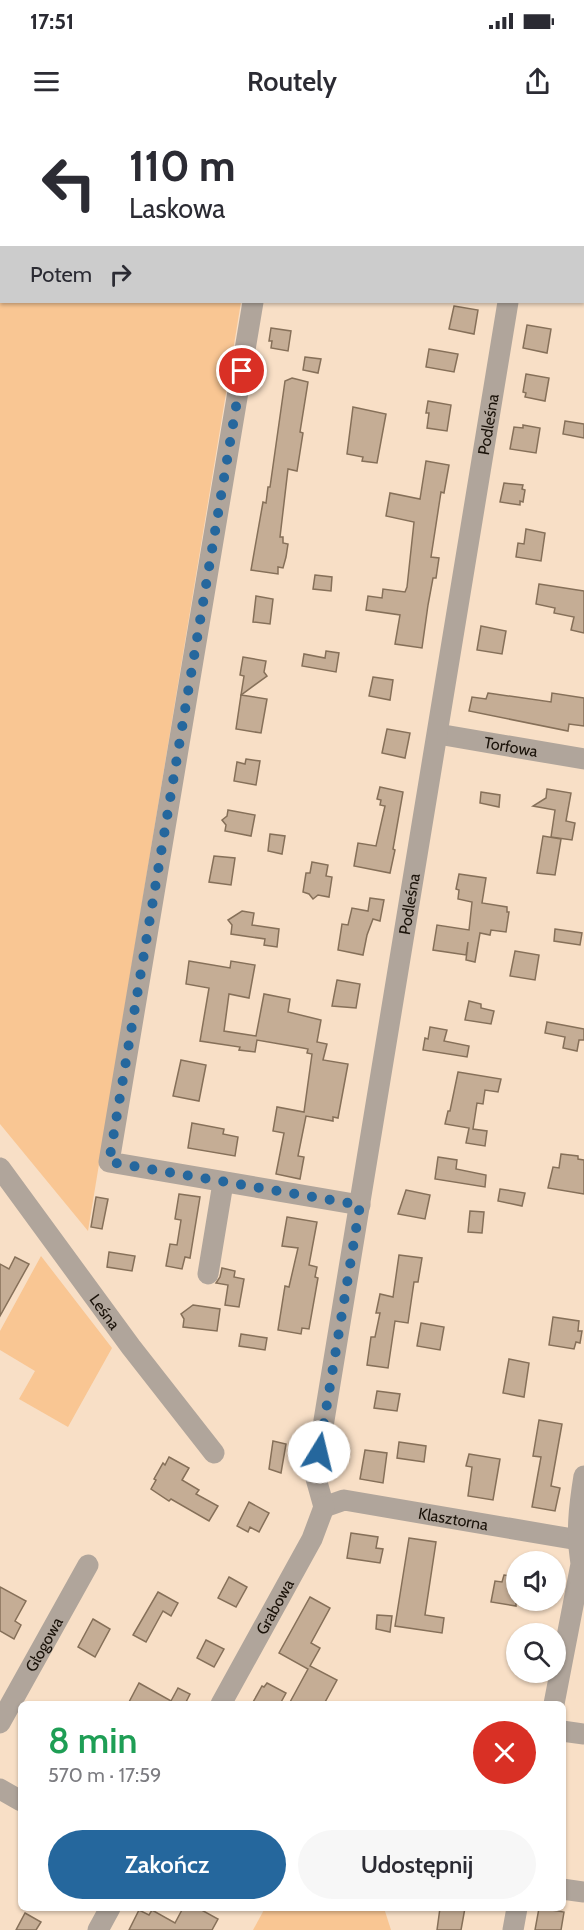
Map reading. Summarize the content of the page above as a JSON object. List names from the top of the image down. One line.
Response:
{"streets":{"street":["Podleśna","Torfowa","Leśna","Klasztorna","Grabowa","Głogowa"]},"crossings":[["Podleśna","Torfowa"],["Podleśna","Klasztorna"],["Podleśna","Grabowa"],["Klasztorna","Grabowa"]],"page":{"status":"17:51","header":"Routely","turn":["110 m","Laskowa"],"then":"Potem","heading":["8 min","570 m · 17:59"],"buttons":["Zakończ","Udostępnij"]}}
